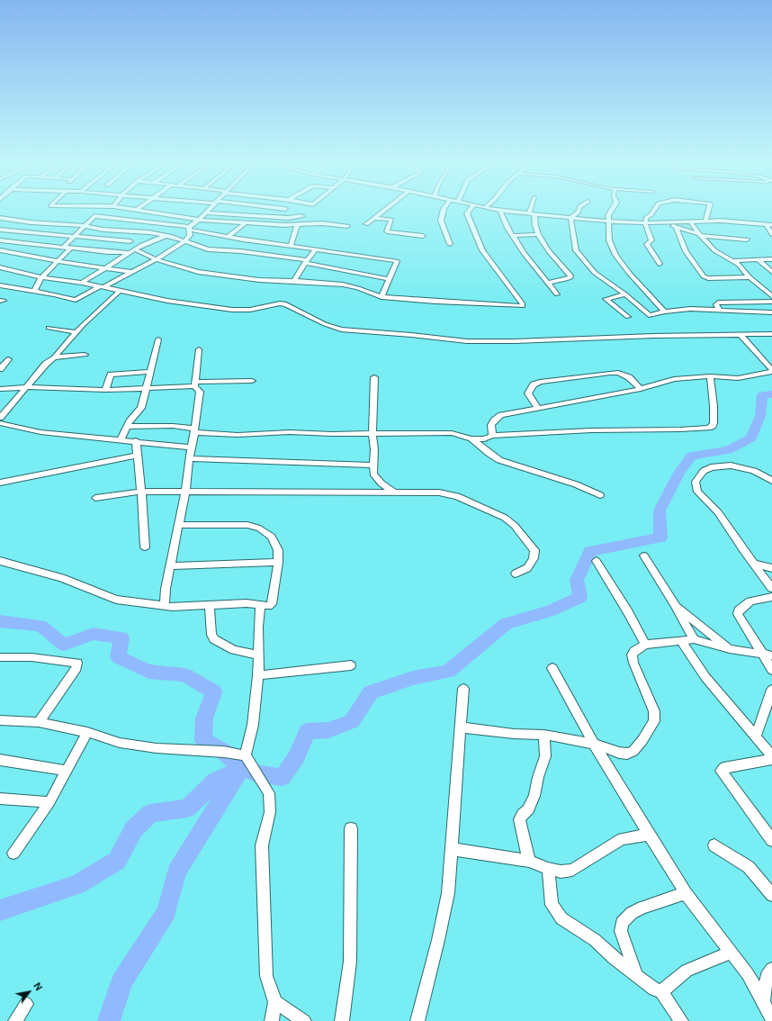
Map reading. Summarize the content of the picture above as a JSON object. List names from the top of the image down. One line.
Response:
{"north":"top right"}
